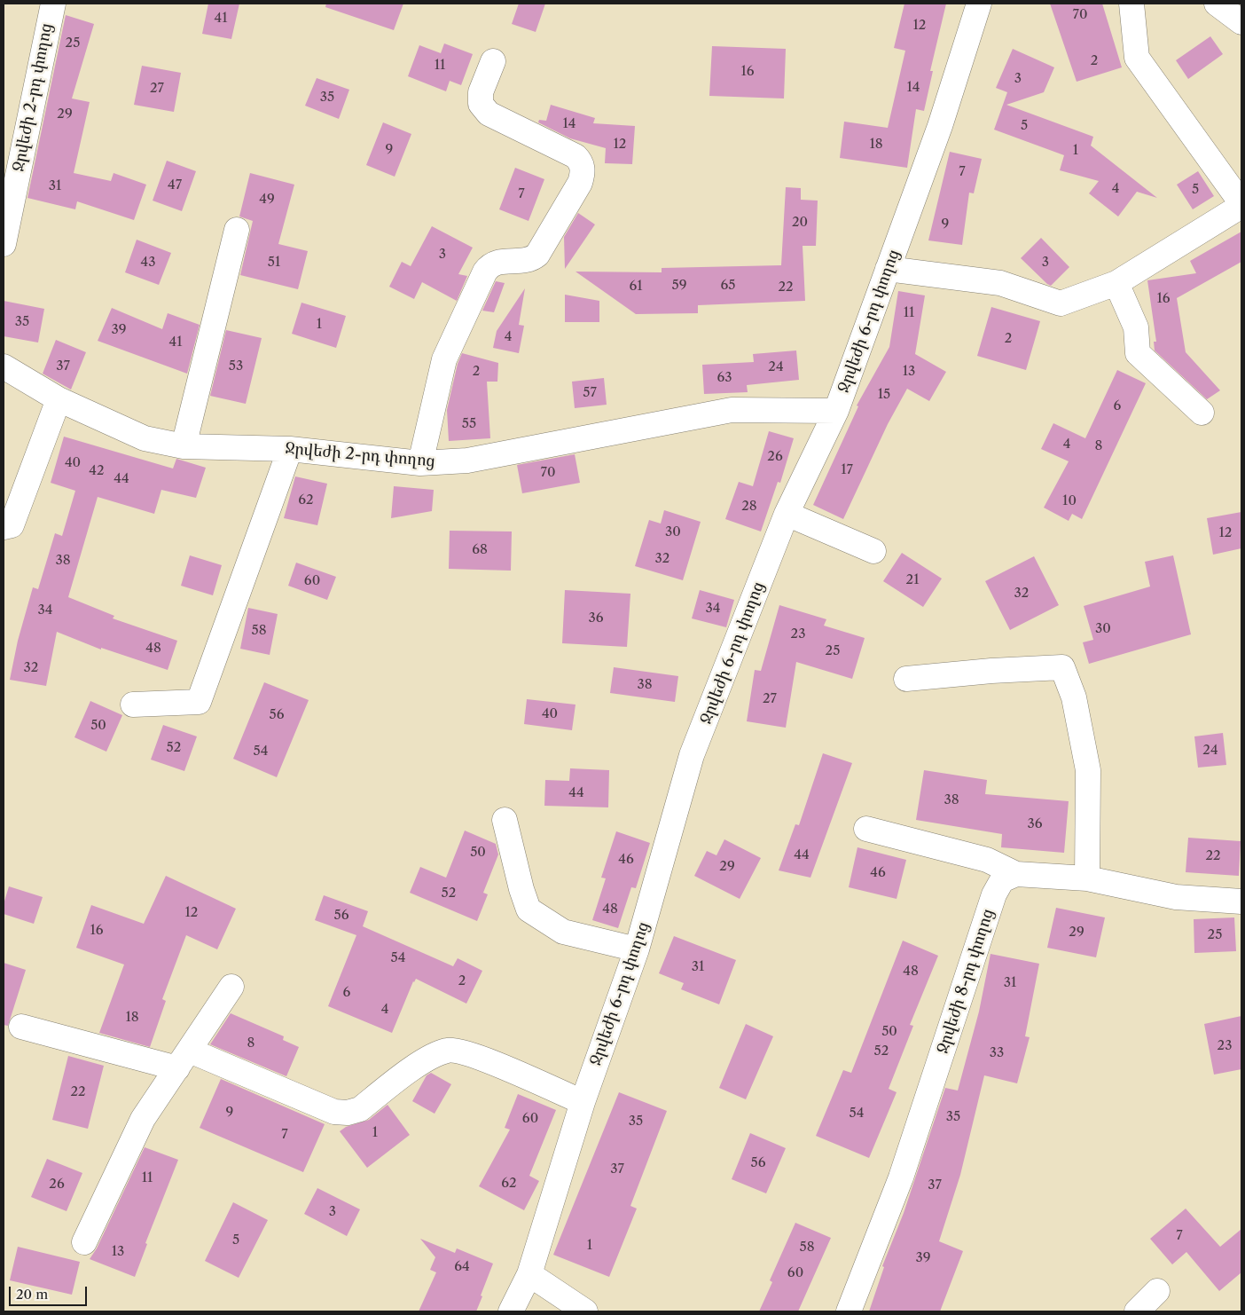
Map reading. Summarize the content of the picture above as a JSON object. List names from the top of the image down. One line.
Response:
{"streets":{"street":["Ջրվեժի 2-րդ փողոց","Ջրվեժի 6-րդ փողոց","Ջրվեժի 8-րդ փողոց"]},"crossings":[["Ջրվեժի 2-րդ փողոց","Ջրվեժի 6-րդ փողոց"]],"house_numbers":["70","41","12","25","2","11","16","3","14","27","35","29","14","5","12","18","9","1","7","47","31","4","5","7","49","20","9","3","43","51","3","59","65","61","22","16","11","35","1","39","4","2","41","37","53","24","2","13","63","57","15","6","55","4","8","26","40","17","42","70","44","62","10","28","30","12","68","32","38","21","60","32","34","34","36","30","58","23","48","25","32","38","27","40","56","50","52","24","54","44","38","36","50","44","22","46","29","46","52","48","12","56","16","29","25","54","31","48","2","31","6","4","18","50","8","23","52","33","22","9","54","35","60","35","1","7","56","37","11","62","26","37","3","7","5","1","58","13","39","64","60"],"scale_bar":"20 m"}
